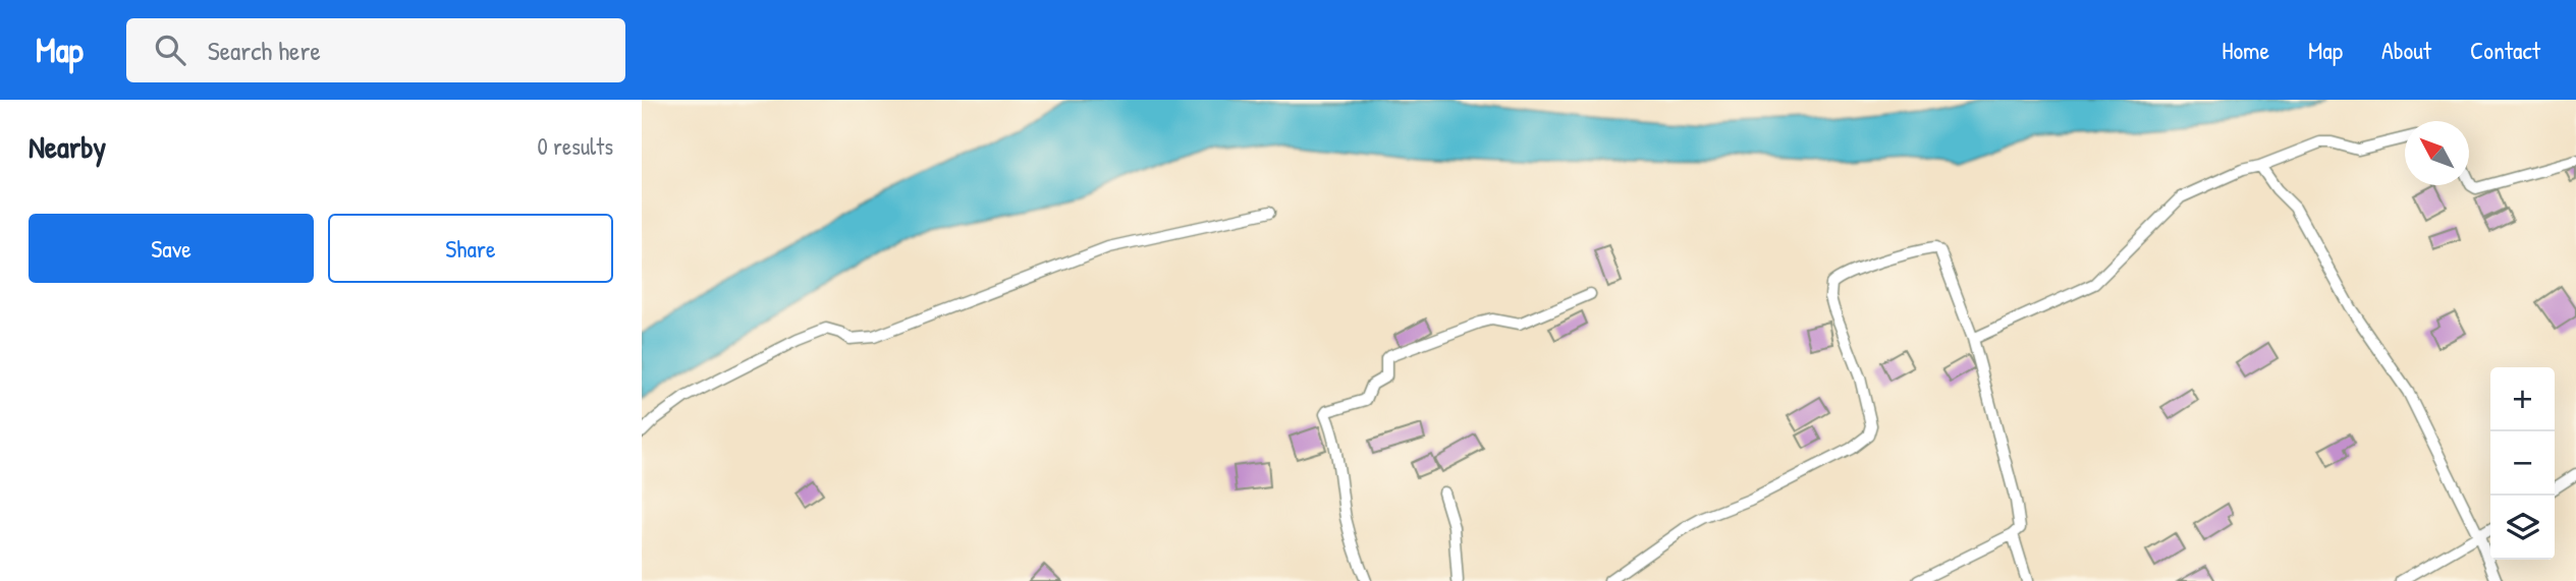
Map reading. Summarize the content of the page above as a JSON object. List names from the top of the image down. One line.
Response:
{"north":"top left","page":{"header":"Map","search":"Search here","nav":["Home","Map","About","Contact"],"heading":["Nearby","0 results"],"buttons":["Save","Share"],"map_buttons":["+","−"]}}
